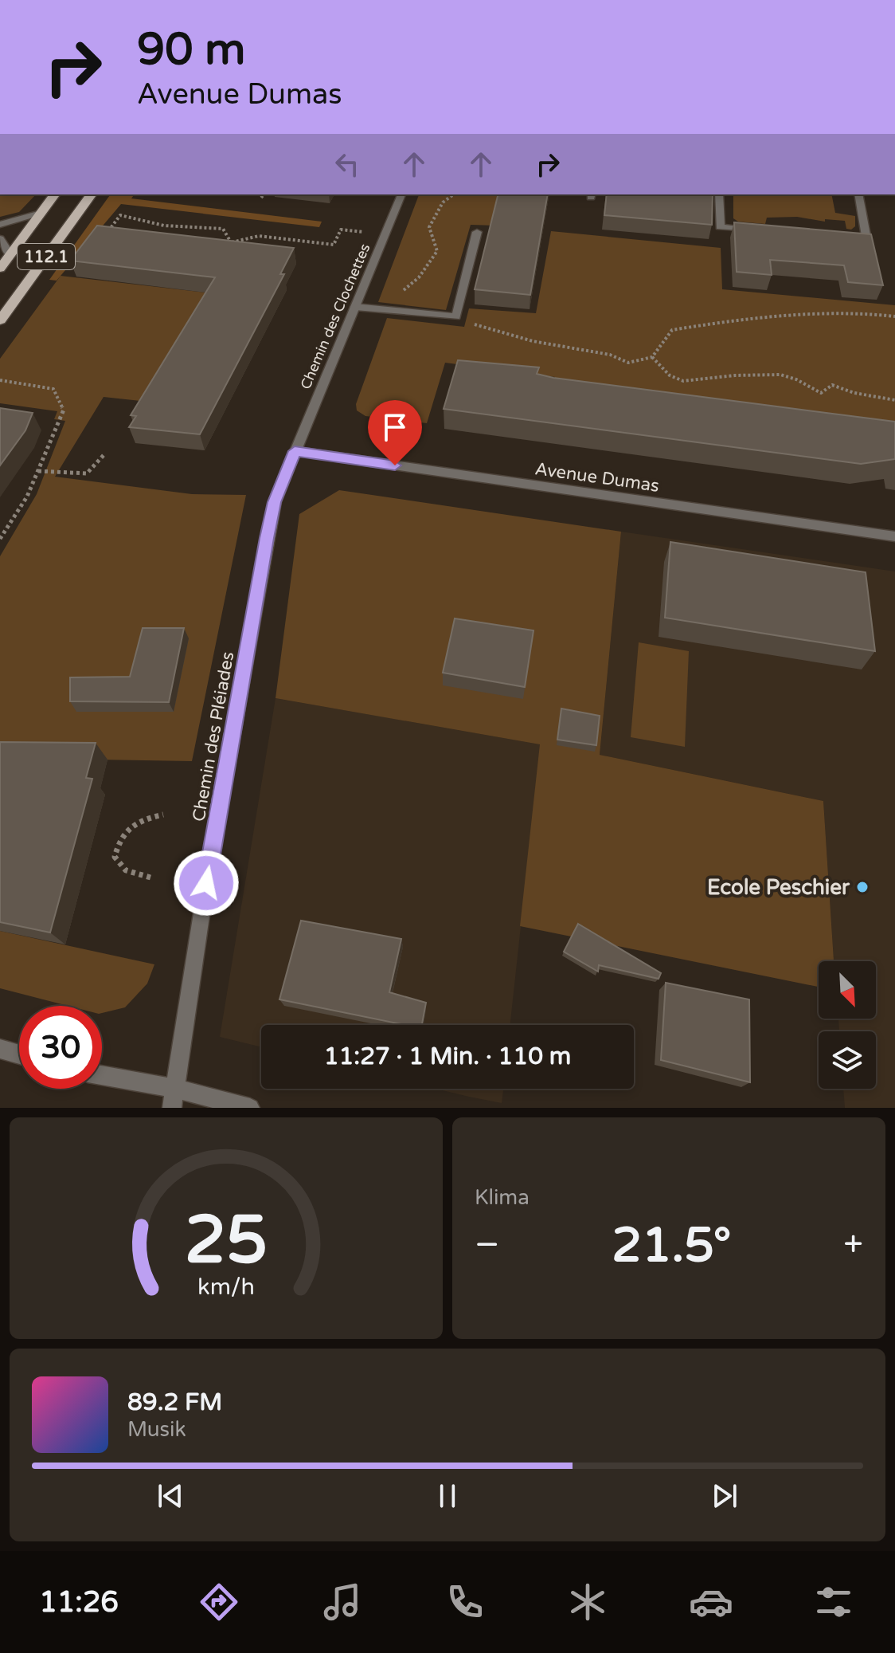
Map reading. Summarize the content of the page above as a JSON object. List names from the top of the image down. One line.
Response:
{"streets":{"main road":["112.1"],"street":["Chemin des Clochettes","Avenue Dumas","Chemin des Pléiades"]},"crossings":[["Chemin des Clochettes","Avenue Dumas"],["Chemin des Clochettes","Chemin des Pléiades"],["Avenue Dumas","Chemin des Pléiades"]],"places":["Ecole Peschier"],"north":"bottom right","page":{"turn":["90 m","Avenue Dumas"],"limit":"30","trip":"11:27 · 1 Min. · 110 m","tile":"Klima","heat":["−","21.5°","+"],"song":["89.2 FM","Musik"],"tabs":"11:26","gauge":["25","km/h"]}}
